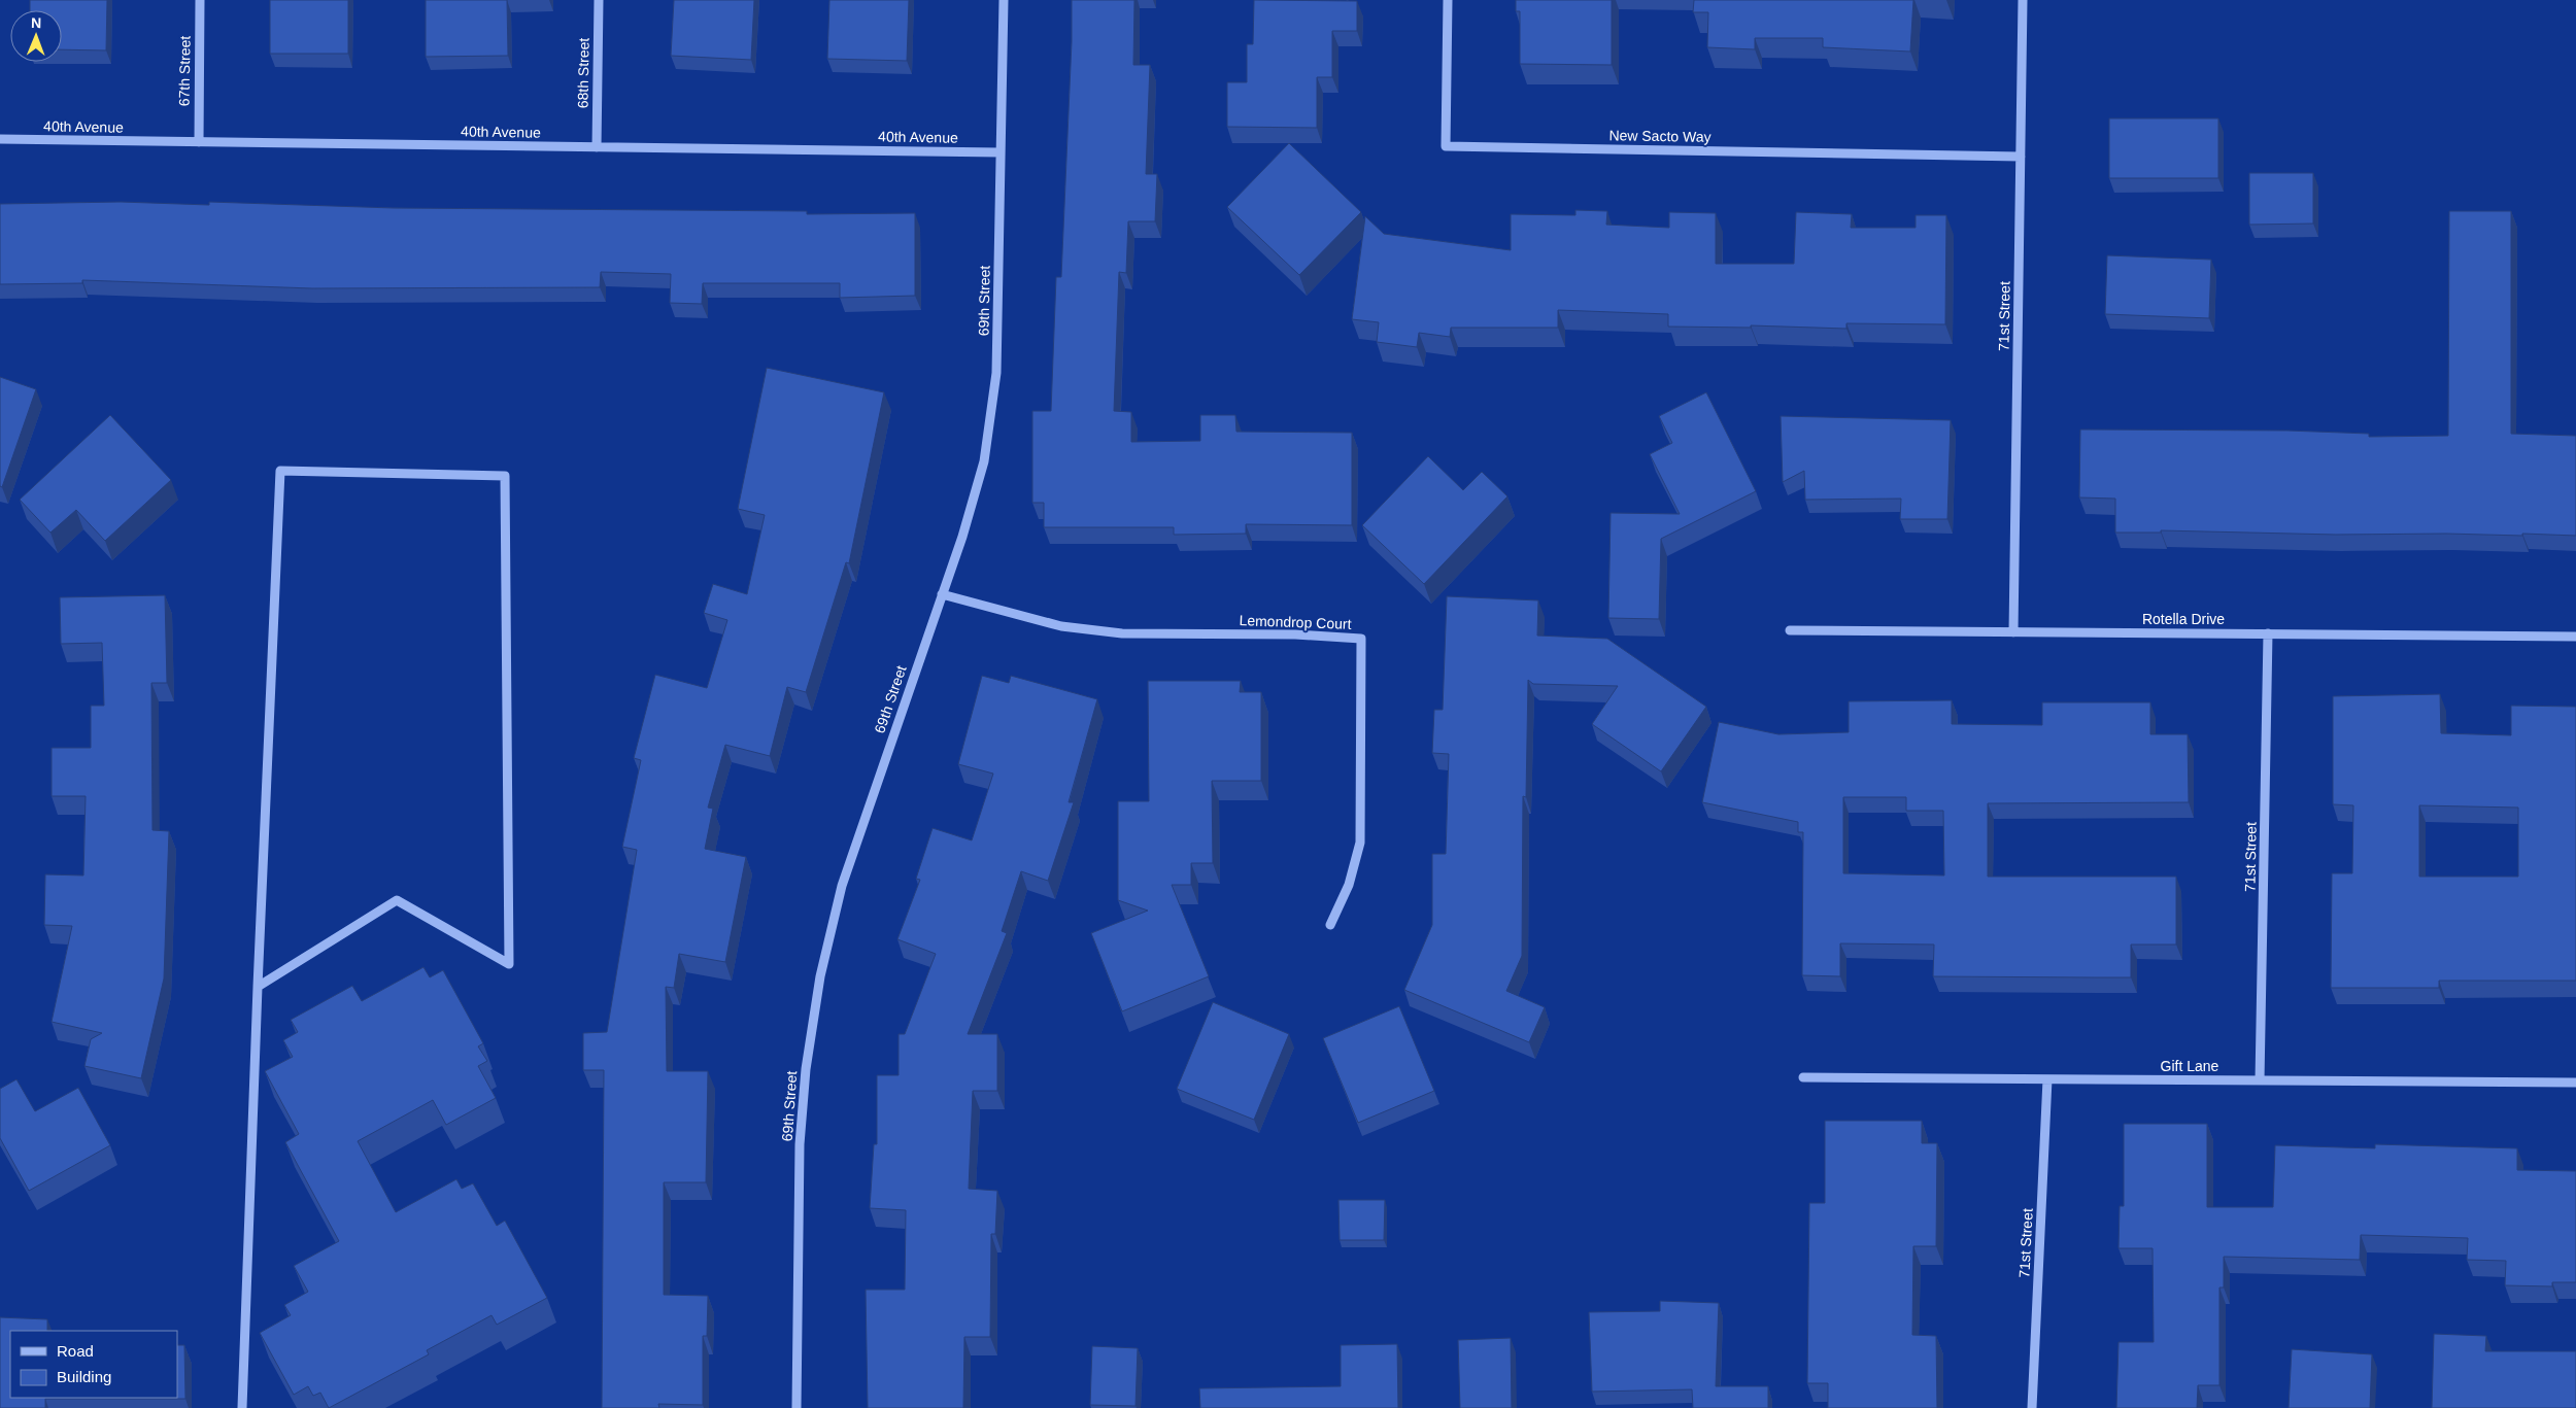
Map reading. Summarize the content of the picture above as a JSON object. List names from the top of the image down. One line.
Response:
{"streets":{"street":["67th Street","68th Street","40th Avenue","New Sacto Way","69th Street","71st Street","Rotella Drive","Lemondrop Court","Gift Lane"]},"crossings":[["67th Street","40th Avenue"],["68th Street","40th Avenue"],["40th Avenue","69th Street"],["New Sacto Way","71st Street"],["69th Street","Lemondrop Court"],["71st Street","Rotella Drive"],["71st Street","Gift Lane"]],"legend":["Road","Building"],"north":"top"}
